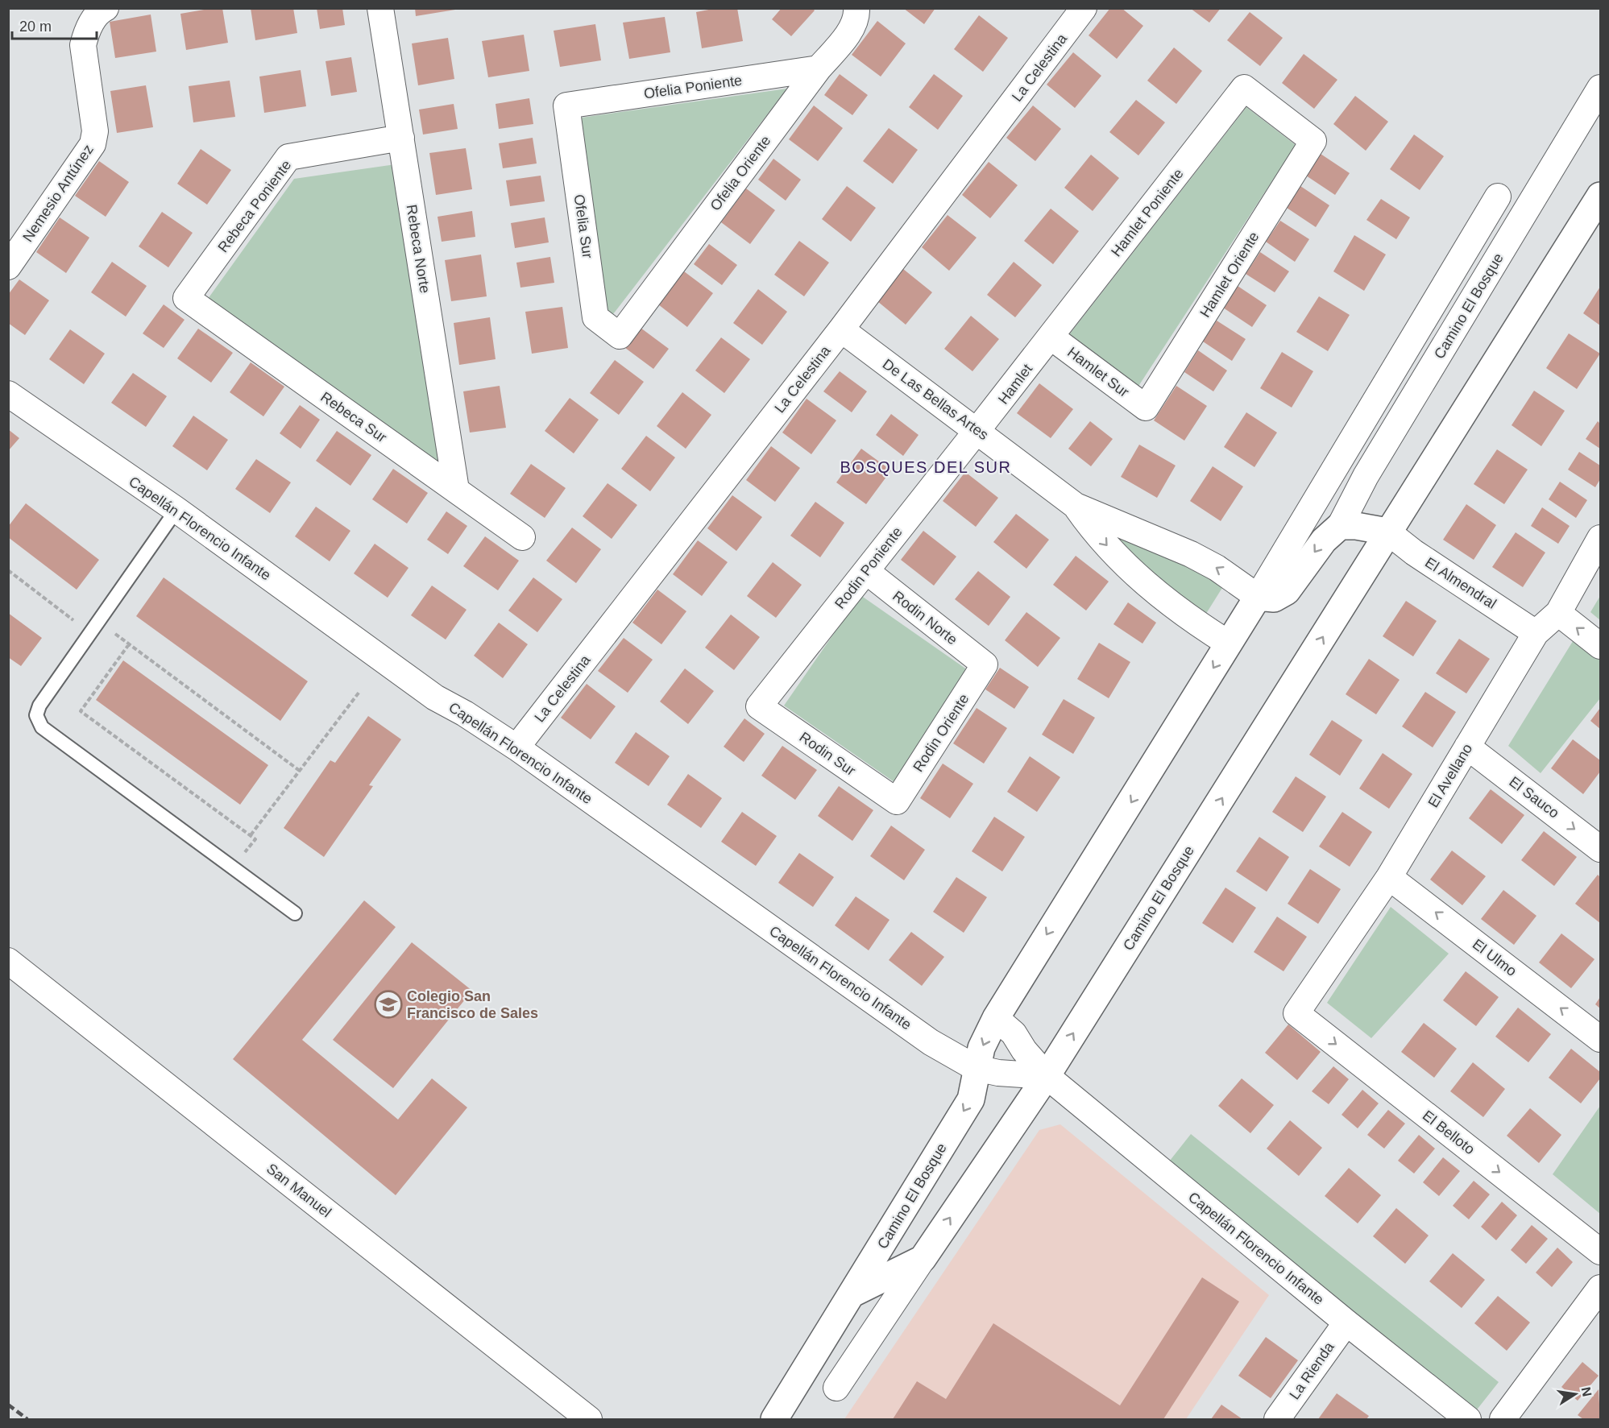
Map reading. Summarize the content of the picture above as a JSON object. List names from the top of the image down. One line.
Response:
{"streets":{"street":["La Celestina","Ofelia Poniente","Ofelia Oriente","Nemesio Antúnez","Rebeca Poniente","Hamlet Poniente","Ofelia Sur","Rebeca Norte","Hamlet Oriente","Camino El Bosque","Hamlet Sur","Hamlet","De Las Bellas Artes","Rebeca Sur","Capellán Florencio Infante","Rodin Poniente","El Almendral","Rodin Norte","Rodin Oriente","Rodin Sur","El Avellano","El Sauco","El Ulmo","El Belloto","San Manuel","La Rienda"]},"crossings":[["La Celestina","De Las Bellas Artes"],["La Celestina","Capellán Florencio Infante"],["Ofelia Poniente","Ofelia Oriente"],["Ofelia Poniente","Ofelia Sur"],["Ofelia Oriente","Ofelia Sur"],["Rebeca Poniente","Rebeca Norte"],["Rebeca Poniente","Rebeca Sur"],["Hamlet Poniente","Hamlet Oriente"],["Hamlet Poniente","Hamlet Sur"],["Hamlet Poniente","Hamlet"],["Rebeca Norte","Rebeca Sur"],["Hamlet Oriente","Hamlet Sur"],["Camino El Bosque","De Las Bellas Artes"],["Camino El Bosque","Capellán Florencio Infante"],["Camino El Bosque","El Almendral"],["Hamlet Sur","Hamlet"],["Hamlet","De Las Bellas Artes"],["Hamlet","Rodin Poniente"],["De Las Bellas Artes","Rodin Poniente"],["Capellán Florencio Infante","La Rienda"],["Rodin Poniente","Rodin Norte"],["Rodin Poniente","Rodin Sur"],["El Almendral","El Avellano"],["Rodin Norte","Rodin Oriente"],["Rodin Oriente","Rodin Sur"],["El Avellano","El Sauco"],["El Avellano","El Ulmo"],["El Avellano","El Belloto"]],"one_way":["El Sauco","El Ulmo","El Belloto"],"districts":["BOSQUES DEL SUR"],"places":{"school or university":["Colegio San Francisco de Sales"]},"scale_bar":"20 m","north":"right"}
